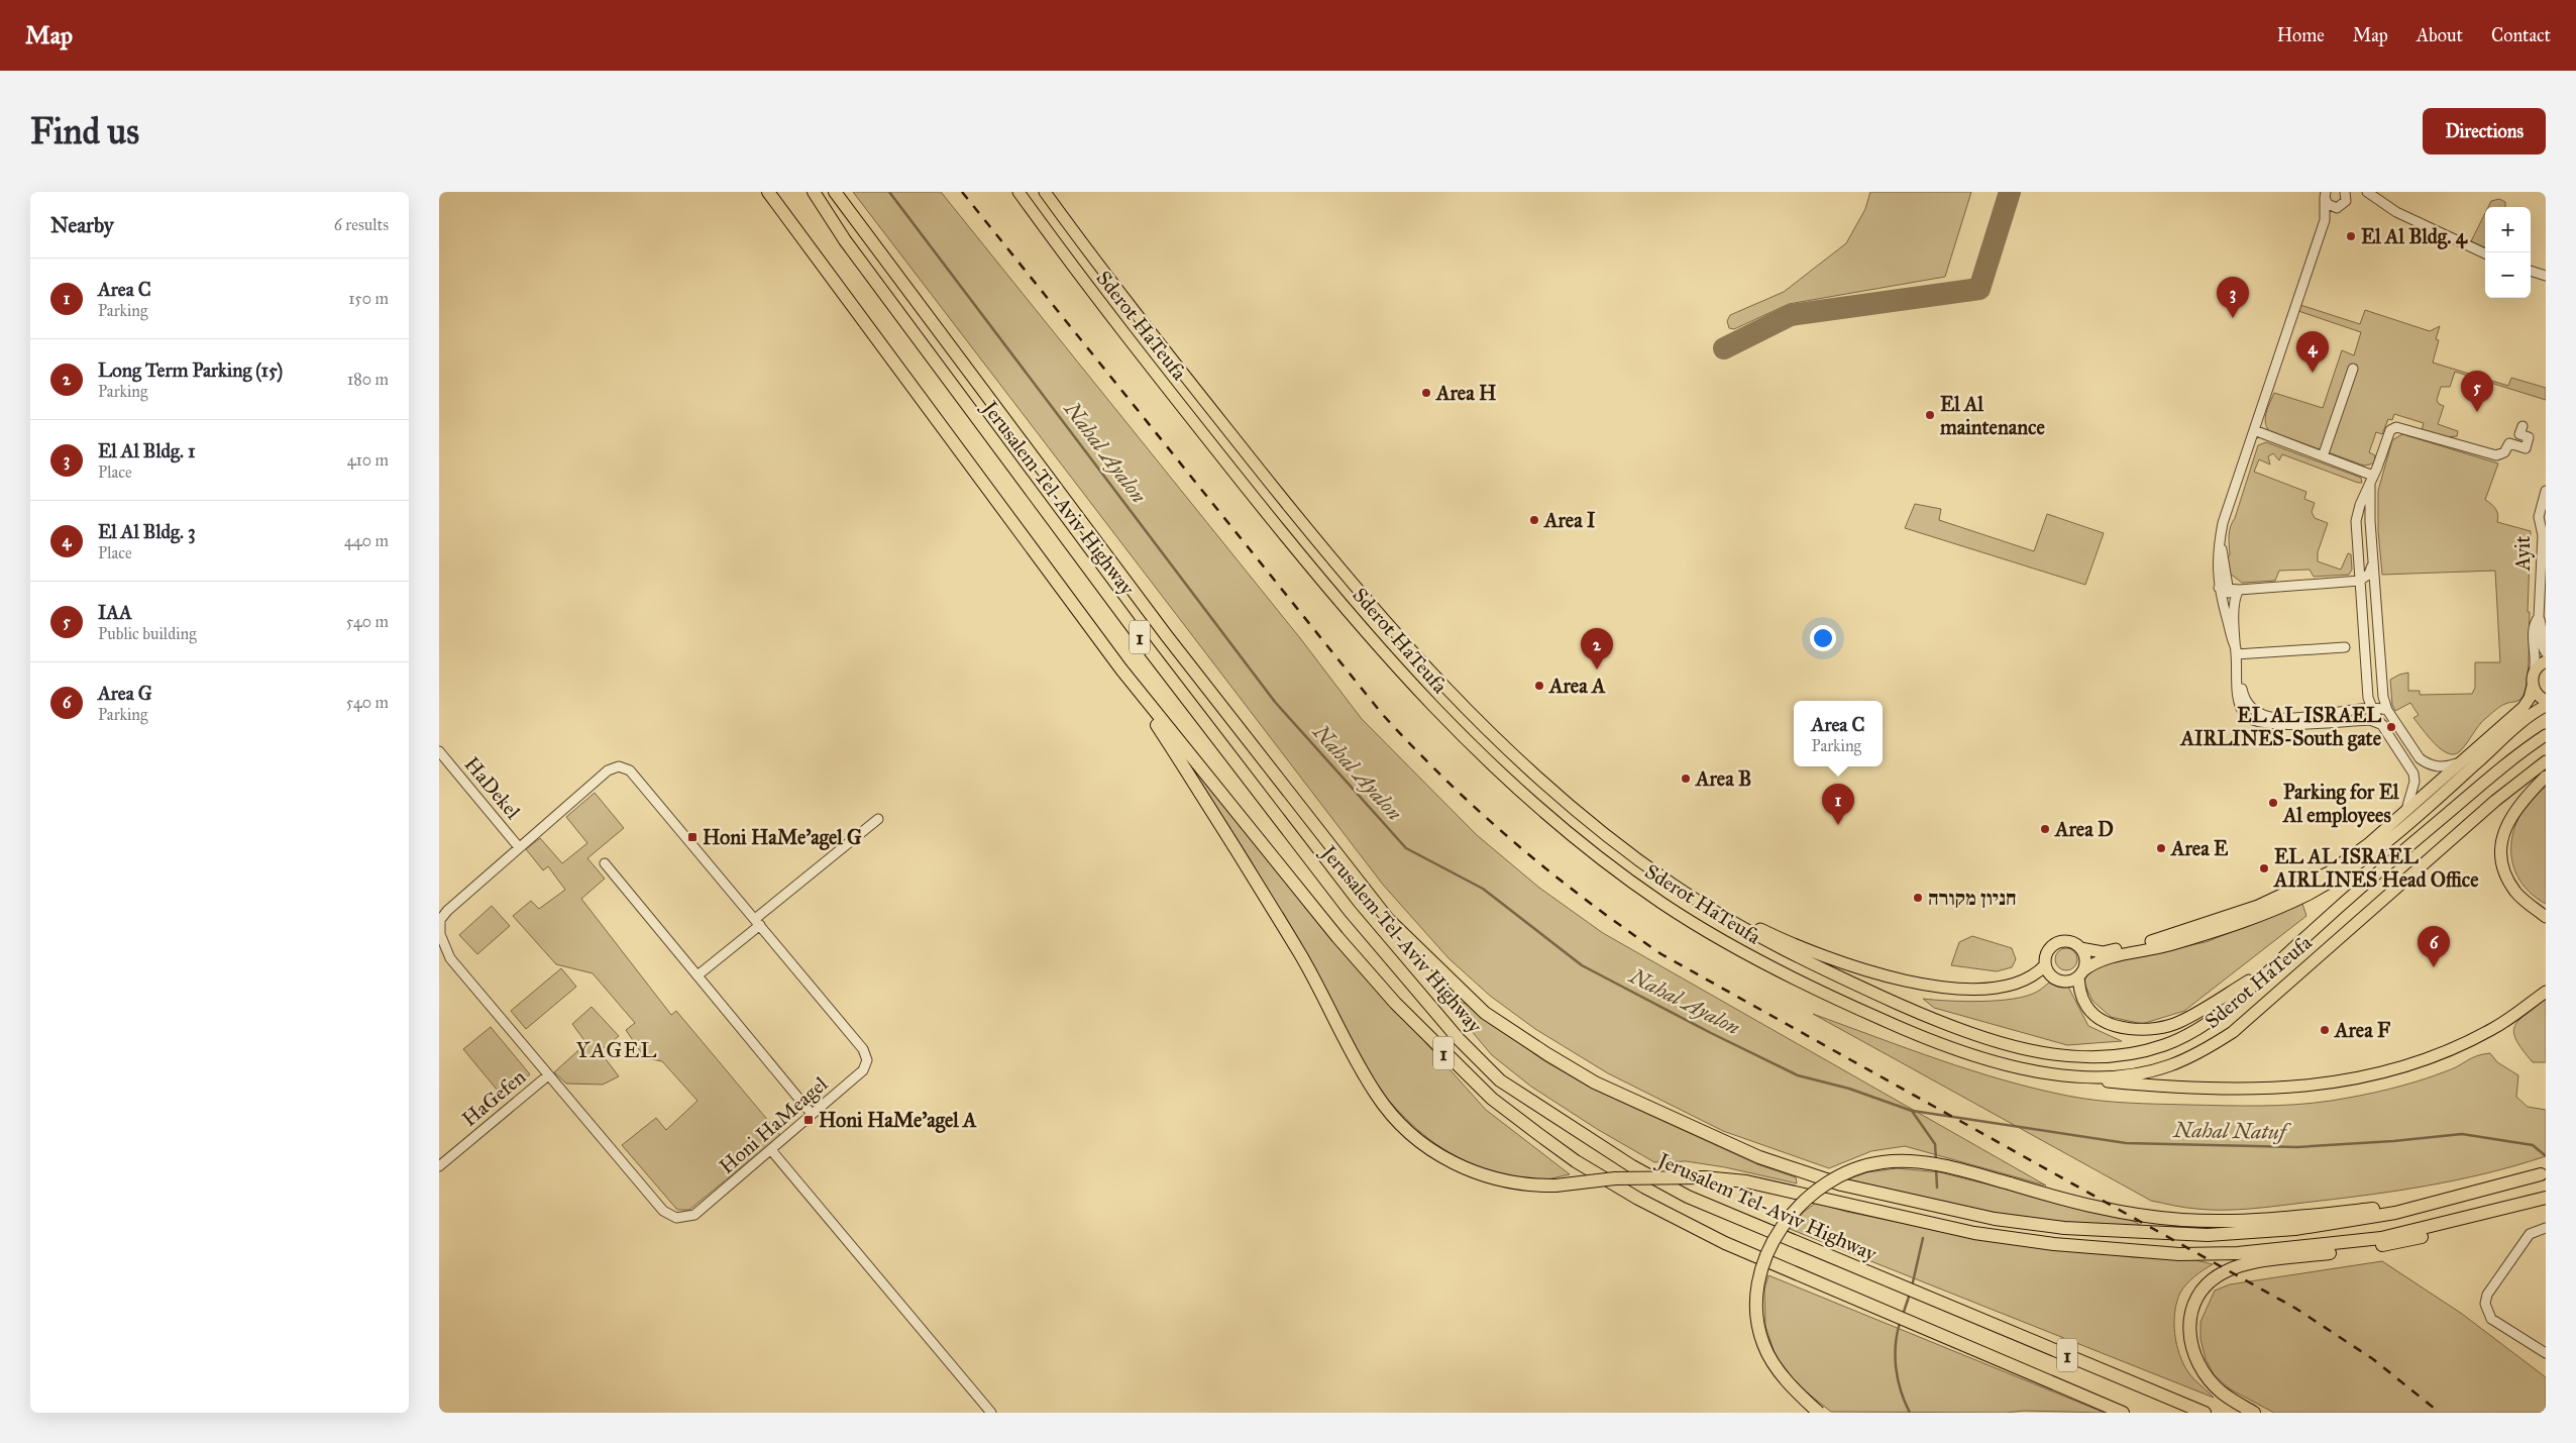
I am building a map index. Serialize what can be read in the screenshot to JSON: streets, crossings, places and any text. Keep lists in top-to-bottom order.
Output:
{
  "streets": {
    "highway": ["Jerusalem Tel-Aviv Highway", "1"],
    "main road": ["Sderot HaTeufa"],
    "street": [
      "Ayit",
      "HaDekel",
      "HaGefen",
      "Honi HaMeagel"
    ]
  },
  "crossings": [
    ["Jerusalem Tel-Aviv Highway", "1"],
    ["HaDekel", "Honi HaMeagel"],
    ["HaGefen", "Honi HaMeagel"]
  ],
  "districts": ["YAGEL"],
  "water": ["Nahal Ayalon", "Nahal Natuf"],
  "places": {
    "other": [
      "El Al Bldg. 4",
      "Area H",
      "El Al maintenance",
      "Area I",
      "Area A",
      "EL AL ISRAEL AIRLINES-South gate",
      "Area B",
      "Parking for El Al employees",
      "Area D",
      "Area E",
      "EL AL ISRAEL AIRLINES Head Office",
      "חניון מקורה",
      "Area F"
    ],
    "transit": ["Honi HaMe'agel G", "Honi HaMe'agel A"]
  },
  "page": {
    "header": "Map",
    "nav": [
      "Home",
      "Map",
      "About",
      "Contact"
    ],
    "buttons": "Directions",
    "title": "Find us",
    "heading": ["Nearby", "6 results"],
    "map_buttons": ["+", "−"],
    "list": [
      {
        "mark": "1",
        "name": "Area C",
        "note": "Parking",
        "value": "150 m"
      },
      {
        "mark": "2",
        "name": "Long Term Parking (15)",
        "note": "Parking",
        "value": "180 m"
      },
      {
        "mark": "3",
        "name": "El Al Bldg. 1",
        "note": "Place",
        "value": "410 m"
      },
      {
        "mark": "4",
        "name": "El Al Bldg. 3",
        "note": "Place",
        "value": "440 m"
      },
      {
        "mark": "5",
        "name": "IAA",
        "note": "Public building",
        "value": "540 m"
      },
      {
        "mark": "6",
        "name": "Area G",
        "note": "Parking",
        "value": "540 m"
      }
    ],
    "pins": [
      "3",
      "4",
      "5",
      "2",
      "1",
      "6"
    ],
    "popup": ["Area C", "Parking"]
  }
}
